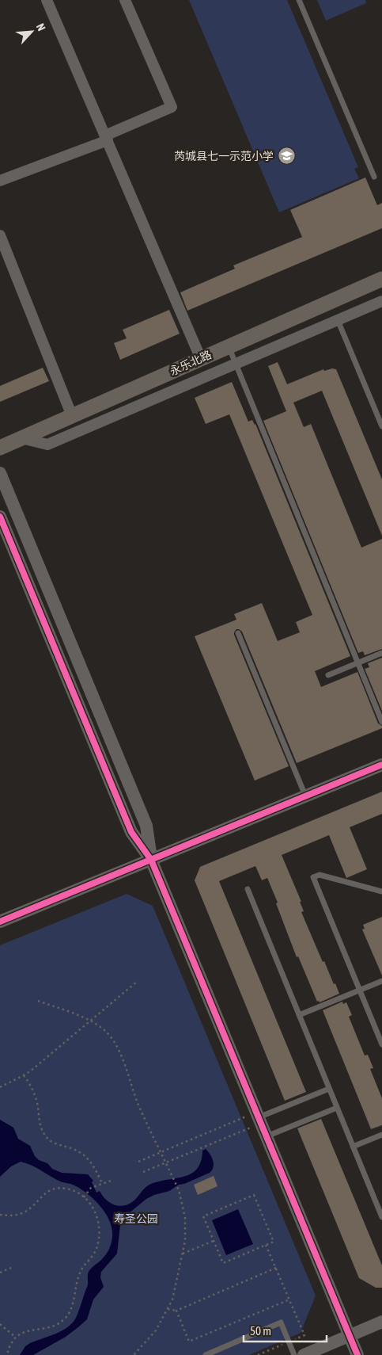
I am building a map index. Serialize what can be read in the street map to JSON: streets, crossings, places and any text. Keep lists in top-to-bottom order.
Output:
{
  "streets": {
    "main road": ["永乐北路"]
  },
  "parks": ["寿圣公园"],
  "places": {
    "school or university": ["芮城县七一示范小学"]
  },
  "scale_bar": "50 m",
  "north": "top right"
}
